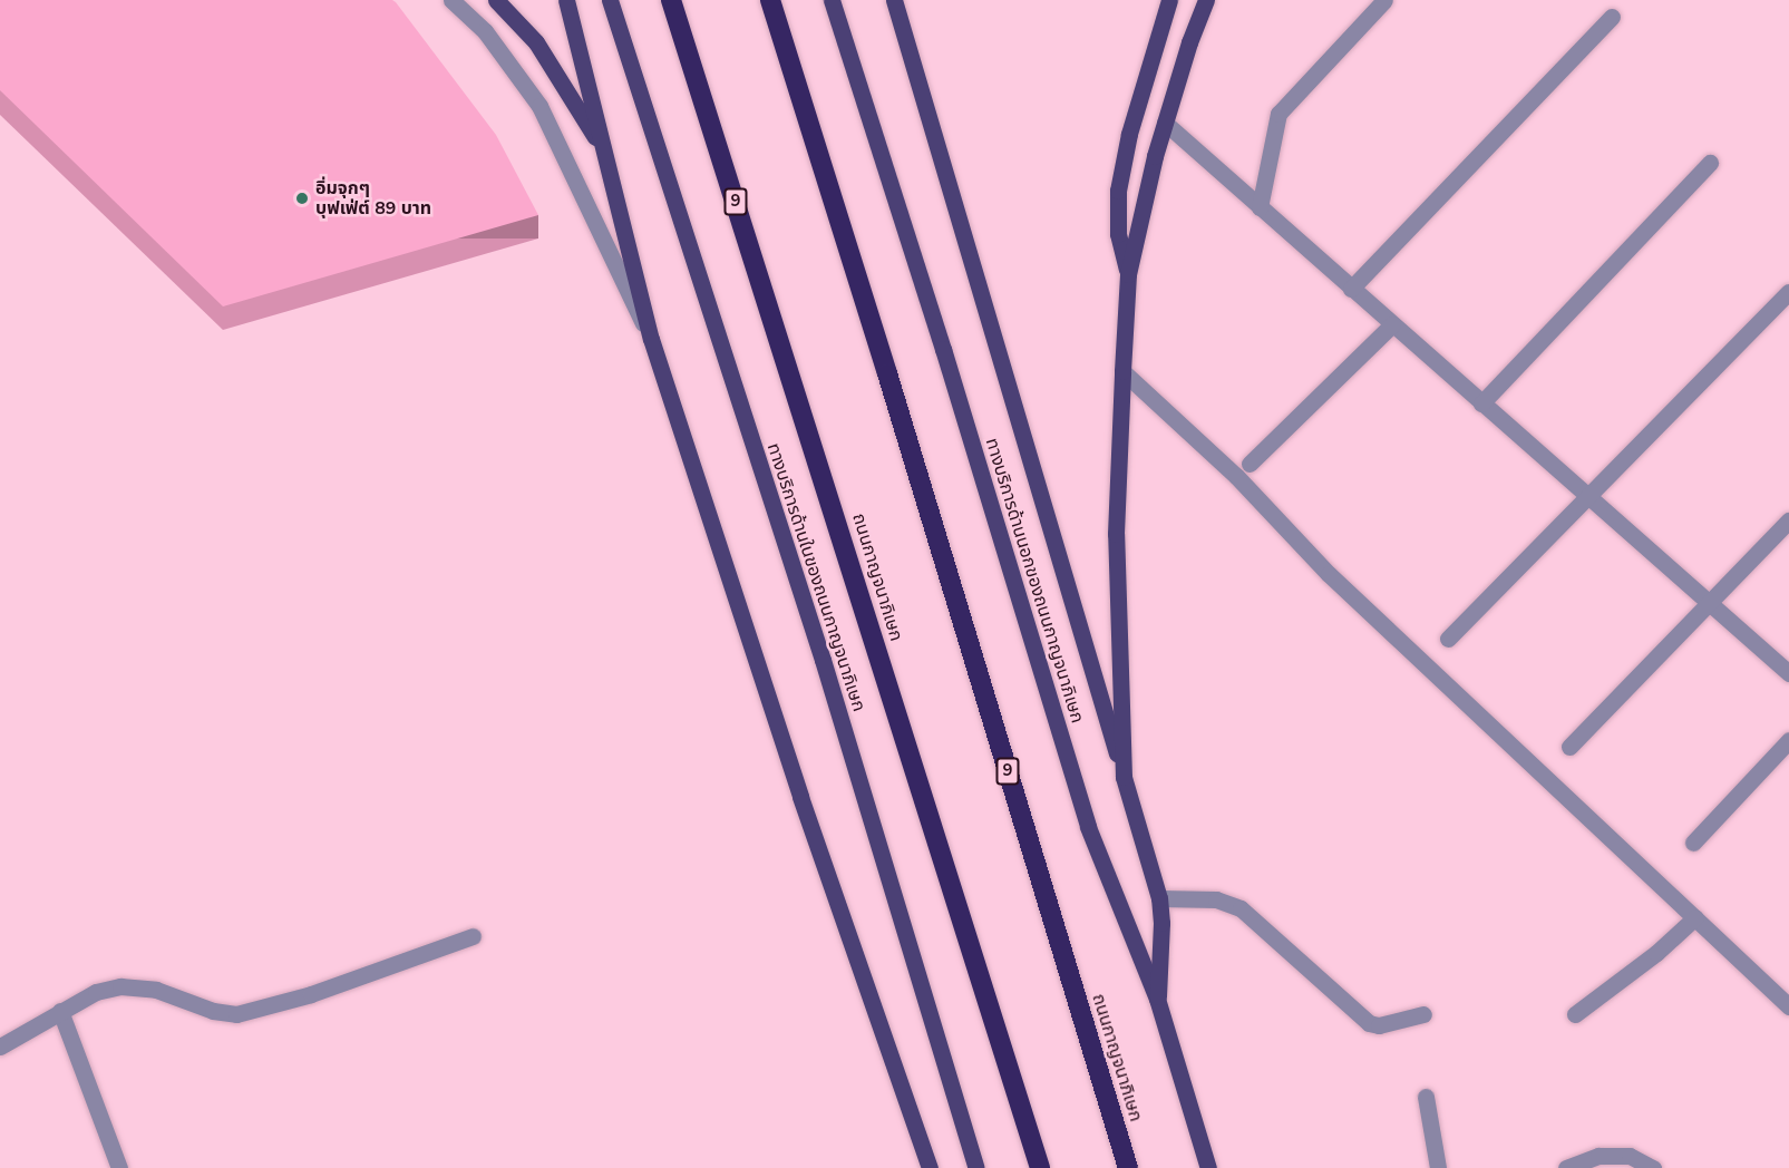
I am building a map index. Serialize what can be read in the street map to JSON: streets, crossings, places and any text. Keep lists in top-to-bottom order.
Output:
{
  "streets": {
    "highway": ["9", "ถนนกาญจนาภิเษก"],
    "main road": ["ทางบริการด้านในของถนนกาญจนาภิเษก", "ทางบริการด้านนอกของถนนกาญจนาภิเษก"]
  },
  "places": ["อิ่มจุกๆ บุฟเฟ่ต์ 89 บาท"]
}
